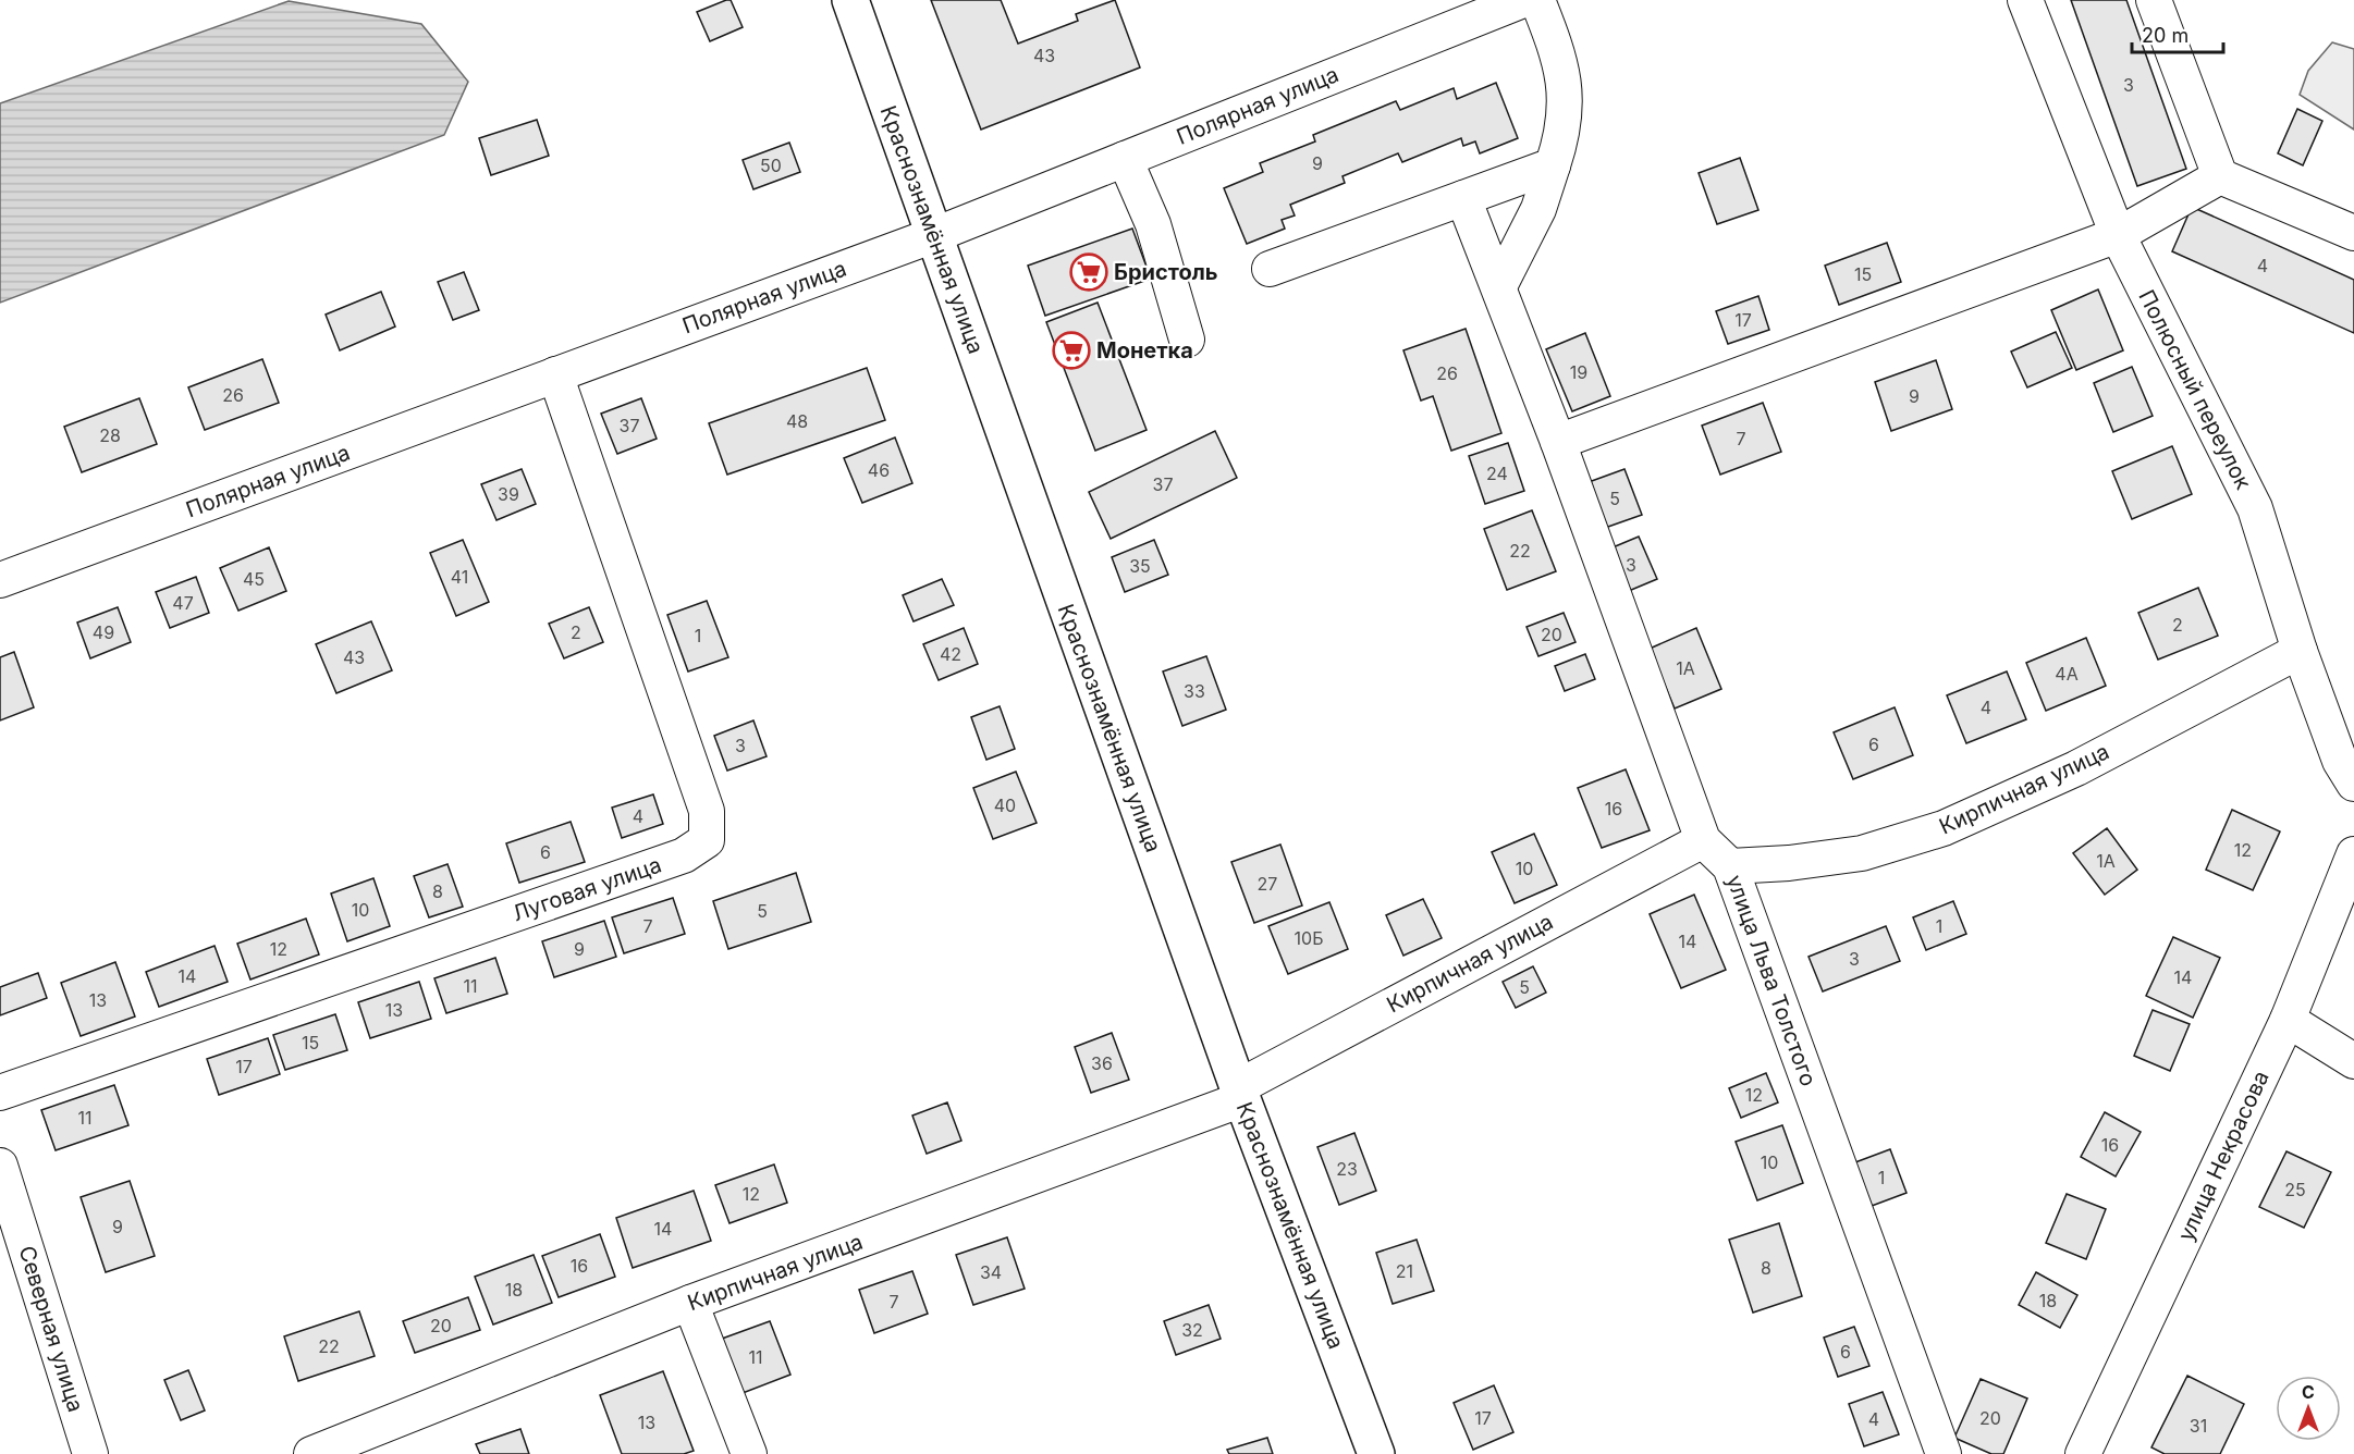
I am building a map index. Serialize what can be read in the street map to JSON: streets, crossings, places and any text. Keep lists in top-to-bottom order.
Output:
{
  "streets": {
    "main road": ["Краснознамённая улица"],
    "street": [
      "Полярная улица",
      "Полюсный переулок",
      "Кирпичная улица",
      "Луговая улица",
      "улица Льва Толстого",
      "улица Некрасова",
      "Северная улица"
    ]
  },
  "crossings": [
    ["Полярная улица", "Краснознамённая улица"],
    ["Полярная улица", "Луговая улица"],
    ["Краснознамённая улица", "Кирпичная улица"],
    ["Полюсный переулок", "Кирпичная улица"],
    ["Кирпичная улица", "улица Льва Толстого"]
  ],
  "places": {
    "supermarket": ["Бристоль", "Монетка"]
  },
  "house_numbers": [
    "43",
    "3",
    "9",
    "50",
    "4",
    "15",
    "17",
    "19",
    "26",
    "26",
    "9",
    "48",
    "37",
    "28",
    "7",
    "46",
    "24",
    "37",
    "39",
    "5",
    "22",
    "3",
    "35",
    "41",
    "45",
    "47",
    "2",
    "49",
    "2",
    "20",
    "1",
    "42",
    "43",
    "1А",
    "4А",
    "33",
    "4",
    "6",
    "3",
    "40",
    "16",
    "4",
    "12",
    "6",
    "1А",
    "10",
    "27",
    "8",
    "10",
    "5",
    "7",
    "1",
    "10Б",
    "14",
    "12",
    "9",
    "3",
    "14",
    "14",
    "11",
    "5",
    "13",
    "13",
    "15",
    "36",
    "17",
    "12",
    "11",
    "16",
    "10",
    "23",
    "1",
    "25",
    "12",
    "9",
    "14",
    "16",
    "8",
    "21",
    "34",
    "18",
    "18",
    "7",
    "20",
    "32",
    "22",
    "6",
    "11",
    "17",
    "20",
    "4",
    "13",
    "31"
  ],
  "scale_bar": "20 m",
  "north": "top"
}
